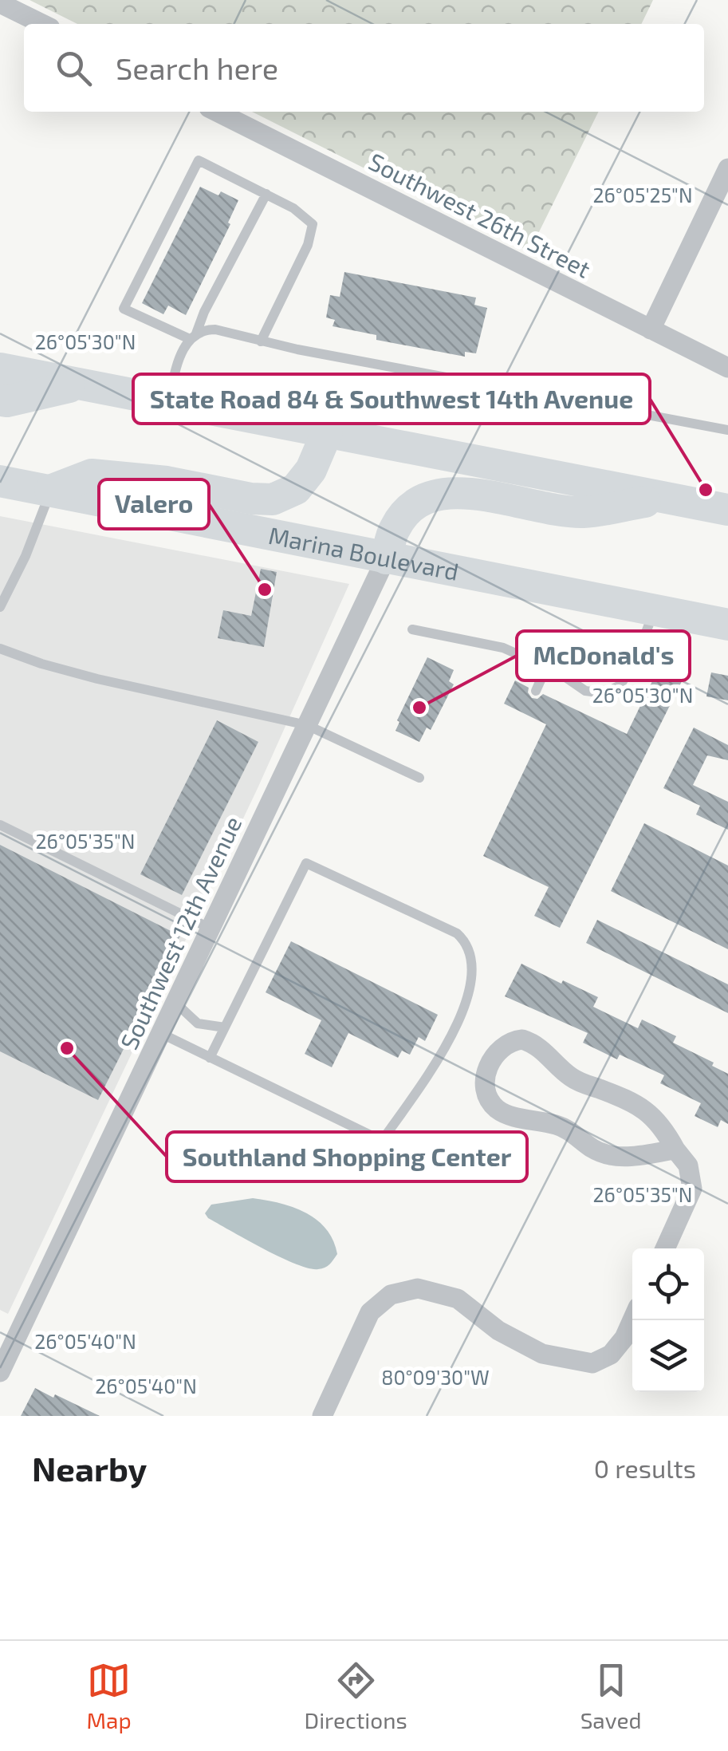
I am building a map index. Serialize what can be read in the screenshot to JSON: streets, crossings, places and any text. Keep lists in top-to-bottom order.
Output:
{
  "streets": {
    "main road": ["Marina Boulevard"],
    "street": ["Southwest 26th Street", "Southwest 12th Avenue"]
  },
  "crossings": [
    ["Marina Boulevard", "Southwest 12th Avenue"]
  ],
  "places": [
    "State Road 84 & Southwest 14th Avenue",
    "Valero",
    "McDonald's",
    "Southland Shopping Center"
  ],
  "page": {
    "search": "Search here",
    "heading": ["Nearby", "0 results"],
    "nav": ["Map", "Directions", "Saved"]
  },
  "coordinates": [
    "26°05'25\"N",
    "26°05'30\"N",
    "26°05'35\"N",
    "26°05'40\"N",
    "80°09'30\"W"
  ]
}
